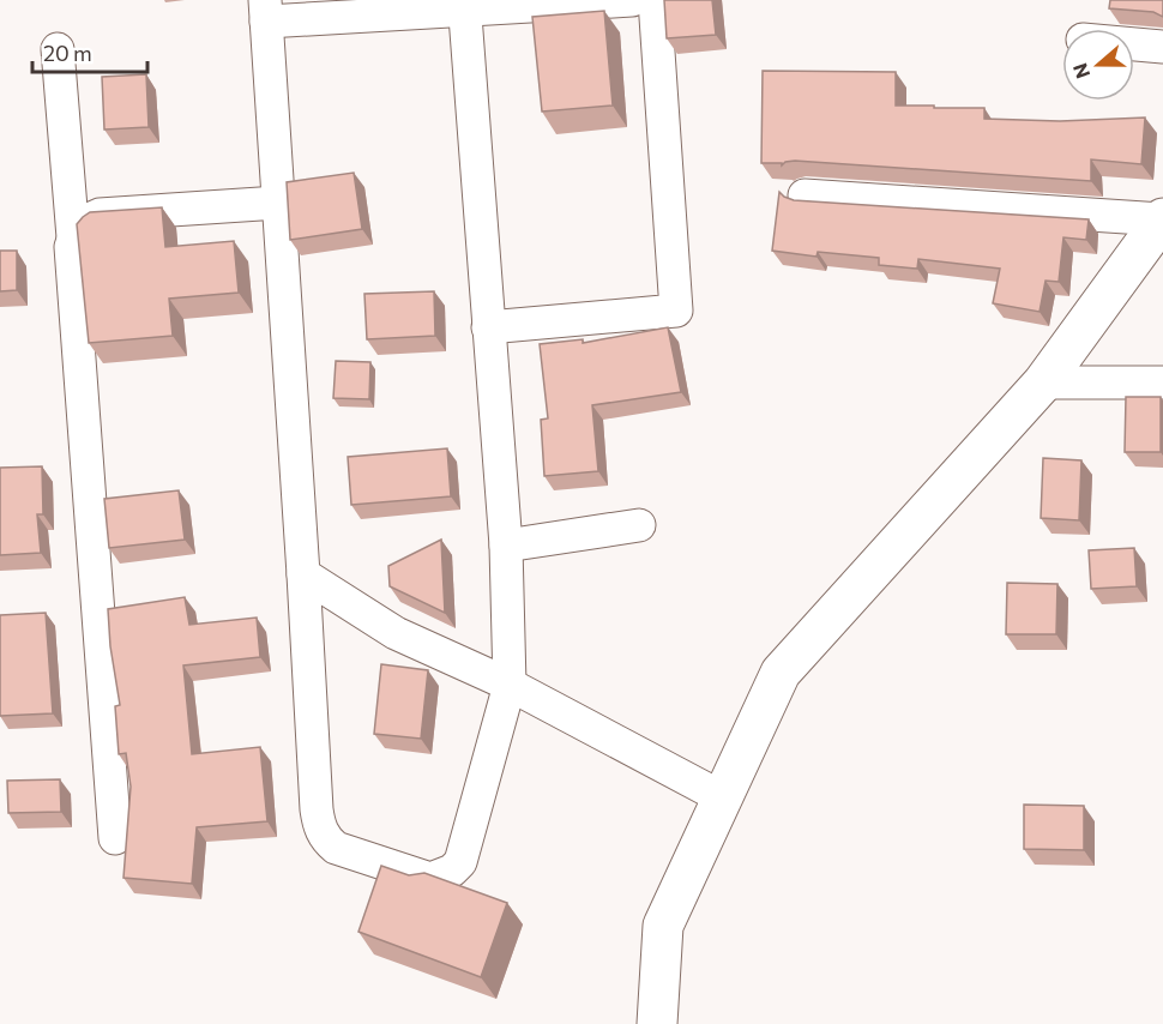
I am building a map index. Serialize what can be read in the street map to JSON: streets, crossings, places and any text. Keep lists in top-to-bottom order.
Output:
{
  "scale_bar": "20 m",
  "north": "left"
}
